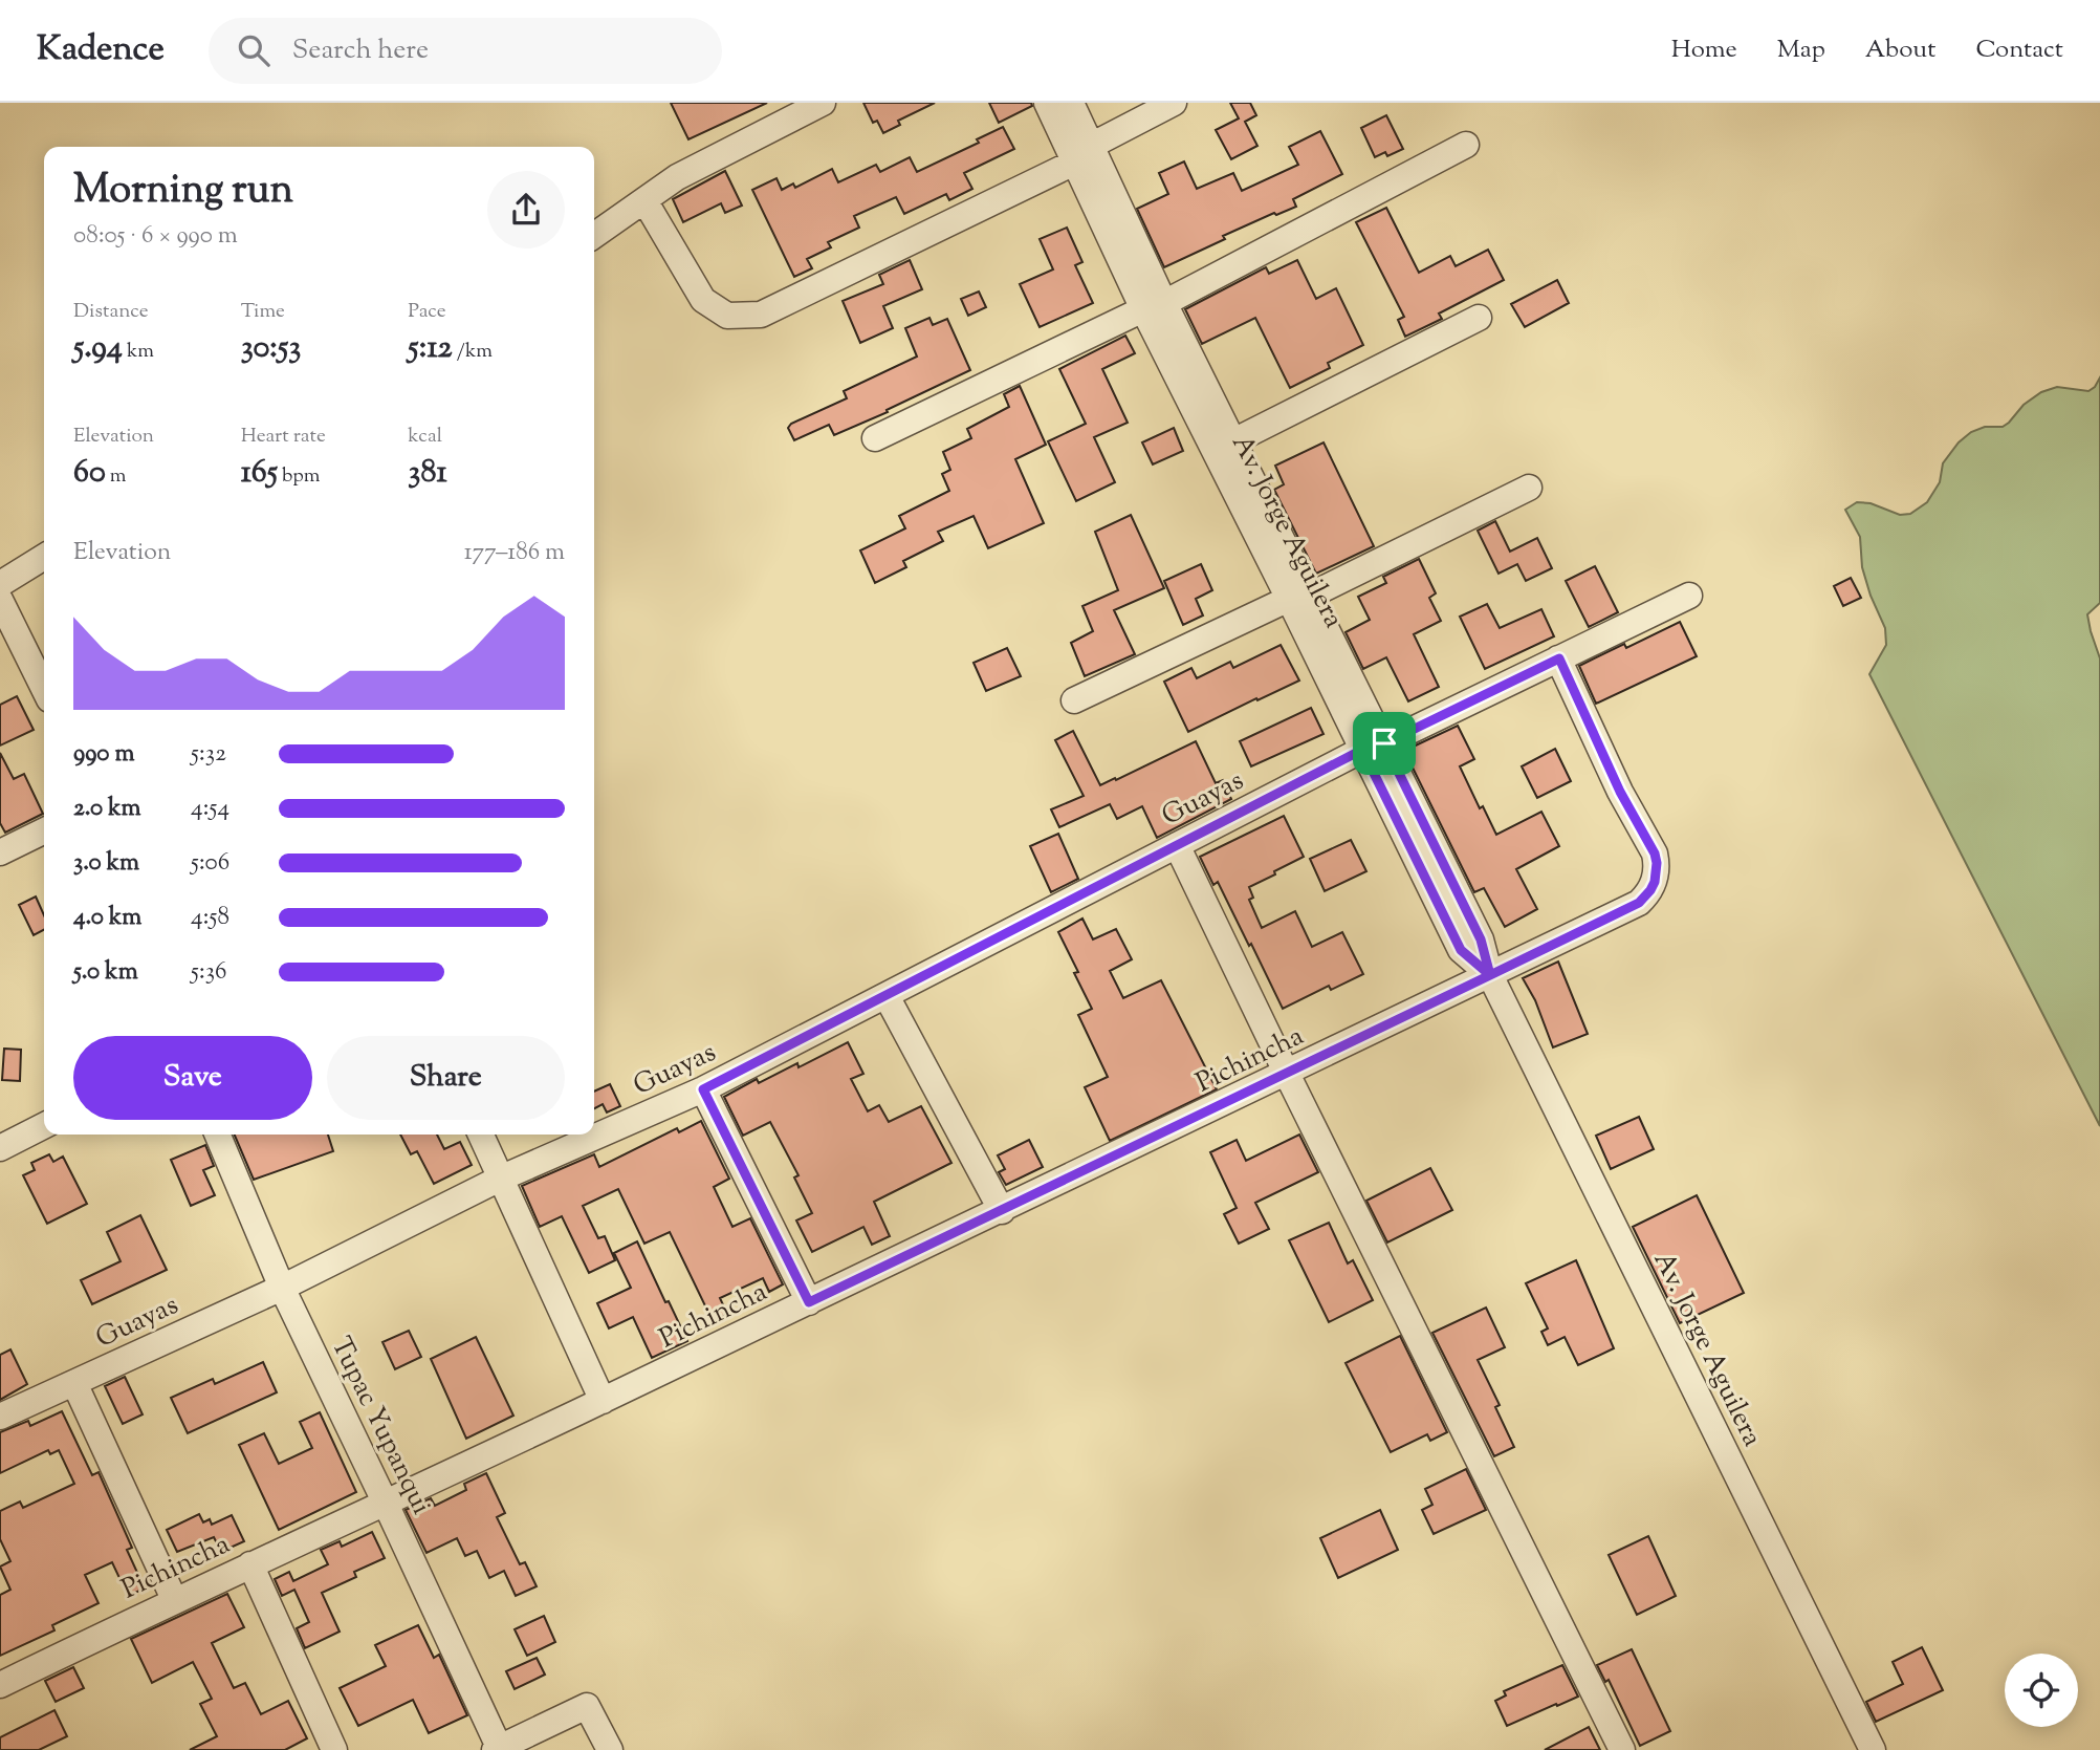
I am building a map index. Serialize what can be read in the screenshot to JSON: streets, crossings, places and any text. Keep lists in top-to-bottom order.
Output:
{
  "streets": {
    "street": [
      "Av. Jorge Aguilera",
      "Guayas",
      "Pichincha",
      "Tupac Yupanqui"
    ]
  },
  "crossings": [
    ["Av. Jorge Aguilera", "Guayas"],
    ["Av. Jorge Aguilera", "Pichincha"],
    ["Guayas", "Pichincha"],
    ["Guayas", "Tupac Yupanqui"],
    ["Pichincha", "Tupac Yupanqui"]
  ],
  "page": {
    "header": "Kadence",
    "search": "Search here",
    "nav": [
      "Home",
      "Map",
      "About",
      "Contact"
    ],
    "heading": ["Morning run", "08:05 · 6 × 990 m"],
    "stats": [
      ["Distance", "5.94 km"],
      ["Time", "30:53"],
      ["Pace", "5:12 /km"],
      ["Elevation", "60 m"],
      ["Heart rate", "165 bpm"],
      ["kcal", "381"]
    ],
    "chart": ["Elevation", "177–186 m"],
    "list": [
      {
        "name": "990 m",
        "note": "5:32"
      },
      {
        "name": "2.0 km",
        "note": "4:54"
      },
      {
        "name": "3.0 km",
        "note": "5:06"
      },
      {
        "name": "4.0 km",
        "note": "4:58"
      },
      {
        "name": "5.0 km",
        "note": "5:36"
      }
    ],
    "buttons": ["Save", "Share"]
  }
}
